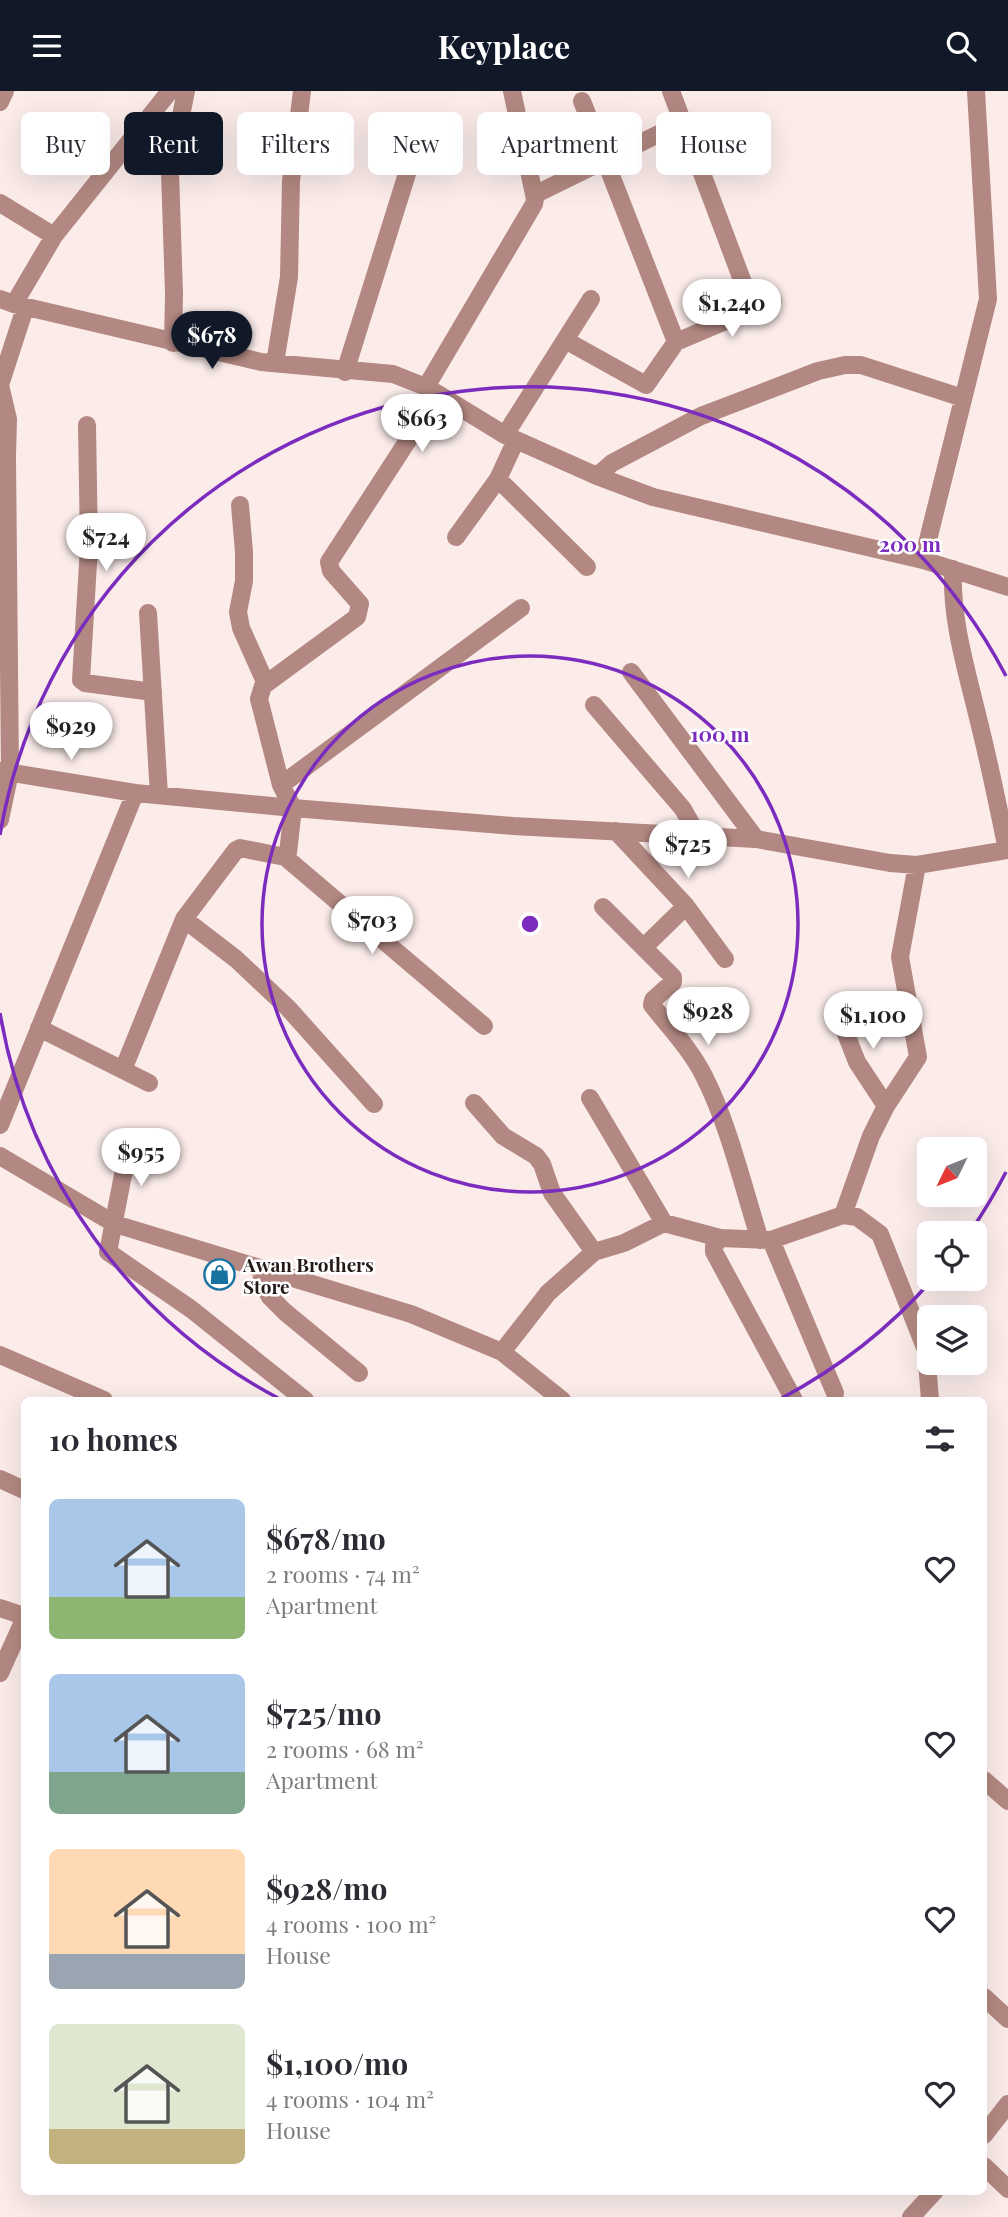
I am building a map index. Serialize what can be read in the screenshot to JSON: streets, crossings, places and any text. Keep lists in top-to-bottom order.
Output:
{
  "places": {
    "shop": ["Awan Brothers Store"]
  },
  "north": "bottom left",
  "page": {
    "header": "Keyplace",
    "chip": [
      "Buy",
      "Rent",
      "Filters",
      "New",
      "Apartment",
      "House"
    ],
    "price": [
      "$1,240",
      "$678",
      "$663",
      "$724",
      "$929",
      "$725",
      "$703",
      "$928",
      "$1,100",
      "$955"
    ],
    "heading": "10 homes",
    "list": [
      {
        "name": "$678/mo",
        "note": "2 rooms · 74 m² · Apartment"
      },
      {
        "name": "$725/mo",
        "note": "2 rooms · 68 m² · Apartment"
      },
      {
        "name": "$928/mo",
        "note": "4 rooms · 100 m² · House"
      },
      {
        "name": "$1,100/mo",
        "note": "4 rooms · 104 m² · House"
      }
    ]
  },
  "rings": ["200 m", "100 m"]
}
